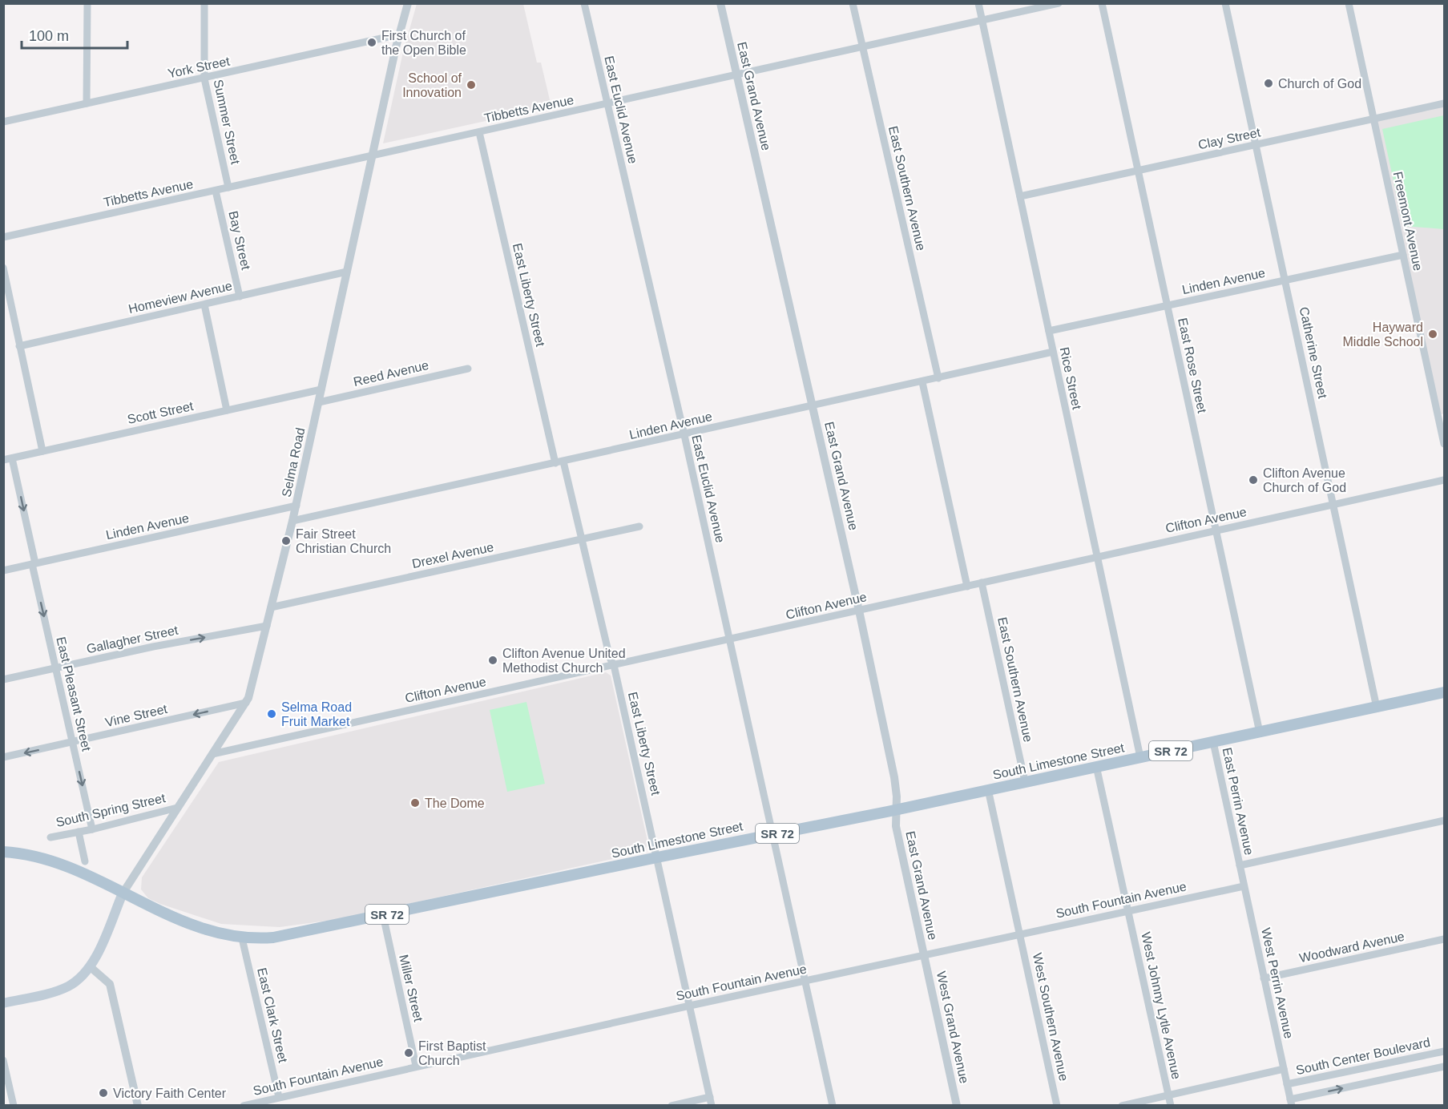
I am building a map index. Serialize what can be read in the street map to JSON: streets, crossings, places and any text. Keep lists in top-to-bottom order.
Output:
{
  "streets": {
    "main road": ["SR 72", "South Limestone Street"],
    "street": [
      "York Street",
      "East Grand Avenue",
      "Tibbetts Avenue",
      "East Euclid Avenue",
      "Summer Street",
      "Clay Street",
      "East Southern Avenue",
      "Freemont Avenue",
      "Bay Street",
      "Linden Avenue",
      "East Liberty Street",
      "Homeview Avenue",
      "Catherine Street",
      "East Rose Street",
      "Reed Avenue",
      "Rice Street",
      "Scott Street",
      "Selma Road",
      "Clifton Avenue",
      "Drexel Avenue",
      "Gallagher Street",
      "East Pleasant Street",
      "Vine Street",
      "East Perrin Avenue",
      "South Spring Street",
      "South Fountain Avenue",
      "Woodward Avenue",
      "West Perrin Avenue",
      "Miller Street",
      "West Johnny Lytle Avenue",
      "East Clark Street",
      "West Southern Avenue",
      "West Grand Avenue",
      "South Center Boulevard"
    ]
  },
  "crossings": [
    ["York Street", "Summer Street"],
    ["York Street", "Selma Road"],
    ["East Grand Avenue", "Tibbetts Avenue"],
    ["East Grand Avenue", "Linden Avenue"],
    ["East Grand Avenue", "Clifton Avenue"],
    ["East Grand Avenue", "South Limestone Street"],
    ["East Grand Avenue", "South Fountain Avenue"],
    ["East Grand Avenue", "West Grand Avenue"],
    ["Tibbetts Avenue", "East Euclid Avenue"],
    ["Tibbetts Avenue", "Summer Street"],
    ["Tibbetts Avenue", "East Southern Avenue"],
    ["Tibbetts Avenue", "Bay Street"],
    ["Tibbetts Avenue", "East Liberty Street"],
    ["Tibbetts Avenue", "Rice Street"],
    ["Tibbetts Avenue", "Selma Road"],
    ["East Euclid Avenue", "Linden Avenue"],
    ["East Euclid Avenue", "Clifton Avenue"],
    ["East Euclid Avenue", "South Limestone Street"],
    ["East Euclid Avenue", "South Fountain Avenue"],
    ["Clay Street", "Freemont Avenue"],
    ["Clay Street", "Catherine Street"],
    ["Clay Street", "East Rose Street"],
    ["Clay Street", "Rice Street"],
    ["East Southern Avenue", "Linden Avenue"],
    ["East Southern Avenue", "Clifton Avenue"],
    ["East Southern Avenue", "South Limestone Street"],
    ["Freemont Avenue", "Linden Avenue"],
    ["Bay Street", "Homeview Avenue"],
    ["Linden Avenue", "East Liberty Street"],
    ["Linden Avenue", "Catherine Street"],
    ["Linden Avenue", "East Rose Street"],
    ["Linden Avenue", "Rice Street"],
    ["Linden Avenue", "Selma Road"],
    ["Linden Avenue", "East Pleasant Street"],
    ["East Liberty Street", "Clifton Avenue"],
    ["East Liberty Street", "Drexel Avenue"],
    ["East Liberty Street", "South Limestone Street"],
    ["East Liberty Street", "South Fountain Avenue"],
    ["Homeview Avenue", "Selma Road"],
    ["Catherine Street", "Clifton Avenue"],
    ["Catherine Street", "South Limestone Street"],
    ["East Rose Street", "Clifton Avenue"],
    ["East Rose Street", "South Limestone Street"],
    ["Reed Avenue", "Selma Road"],
    ["Rice Street", "Clifton Avenue"],
    ["Rice Street", "South Limestone Street"],
    ["Scott Street", "Selma Road"],
    ["Scott Street", "East Pleasant Street"],
    ["Selma Road", "Clifton Avenue"],
    ["Selma Road", "Drexel Avenue"],
    ["Selma Road", "Gallagher Street"],
    ["Selma Road", "Vine Street"],
    ["Selma Road", "SR 72"],
    ["Selma Road", "South Limestone Street"],
    ["Selma Road", "South Spring Street"],
    ["Gallagher Street", "East Pleasant Street"],
    ["East Pleasant Street", "Vine Street"],
    ["East Pleasant Street", "South Spring Street"],
    ["SR 72", "South Limestone Street"],
    ["South Limestone Street", "East Perrin Avenue"],
    ["South Limestone Street", "Miller Street"],
    ["South Limestone Street", "West Johnny Lytle Avenue"],
    ["South Limestone Street", "East Clark Street"],
    ["East Perrin Avenue", "West Perrin Avenue"],
    ["South Fountain Avenue", "West Perrin Avenue"],
    ["South Fountain Avenue", "Miller Street"],
    ["South Fountain Avenue", "West Johnny Lytle Avenue"],
    ["South Fountain Avenue", "East Clark Street"],
    ["South Fountain Avenue", "West Southern Avenue"],
    ["South Fountain Avenue", "West Grand Avenue"],
    ["Woodward Avenue", "West Perrin Avenue"],
    ["West Perrin Avenue", "South Center Boulevard"]
  ],
  "one_way": ["Gallagher Street", "East Pleasant Street", "Vine Street"],
  "places": [
    "First Church of the Open Bible",
    "Church of God",
    "School of Innovation",
    "Hayward Middle School",
    "Clifton Avenue Church of God",
    "Fair Street Christian Church",
    "Clifton Avenue United Methodist Church",
    "Selma Road Fruit Market",
    "The Dome",
    "First Baptist Church",
    "Victory Faith Center"
  ],
  "scale_bar": "100 m"
}
